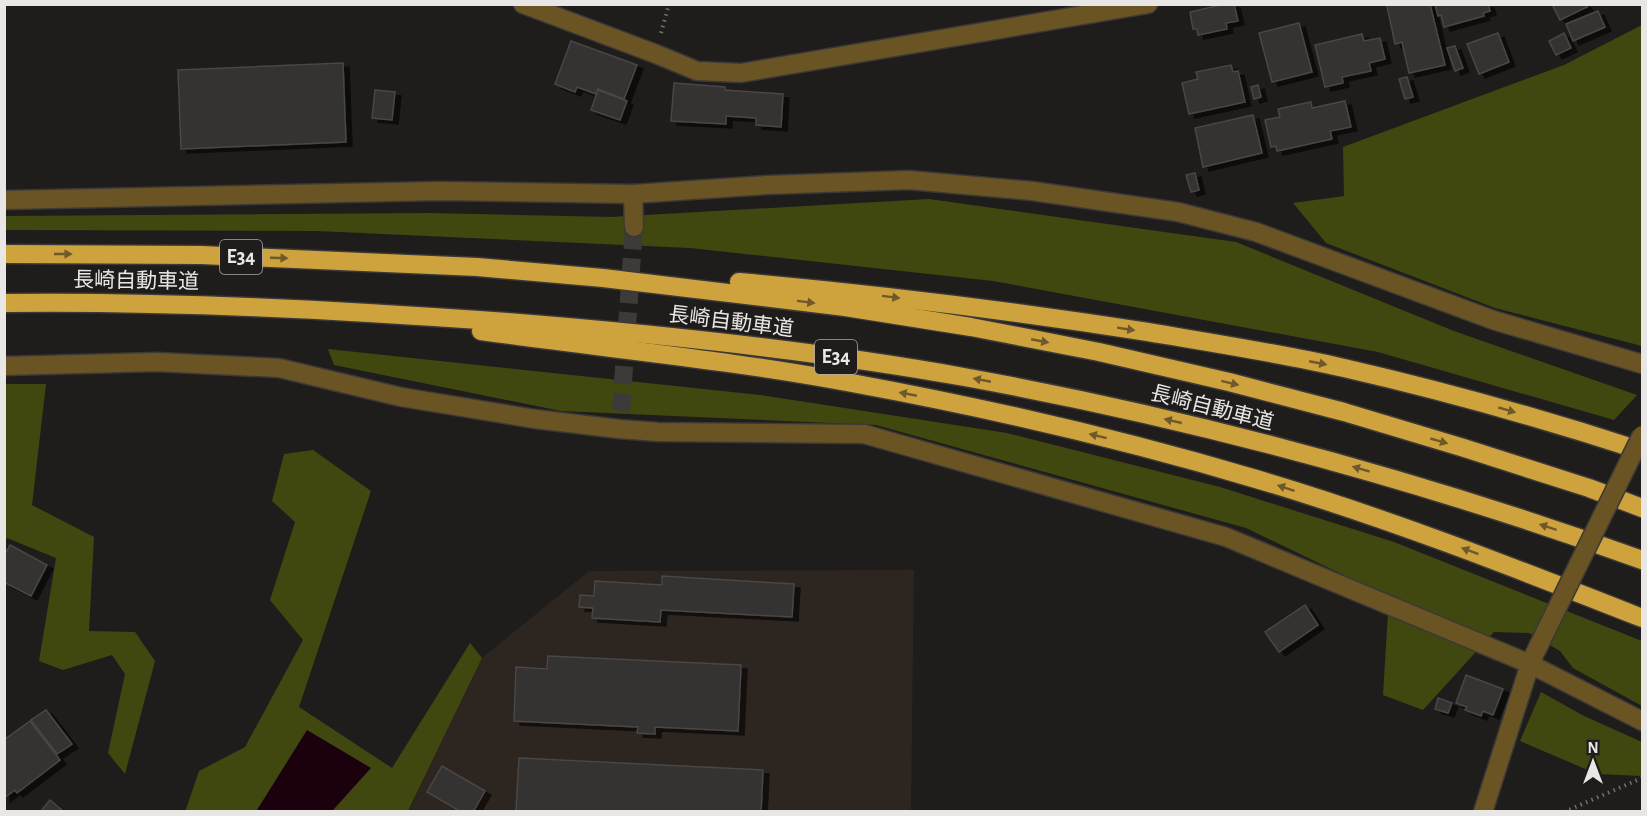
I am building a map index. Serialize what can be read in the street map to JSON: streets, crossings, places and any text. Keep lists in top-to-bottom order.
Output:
{
  "streets": {
    "highway": ["E34", "長崎自動車道"]
  },
  "north": "top"
}
